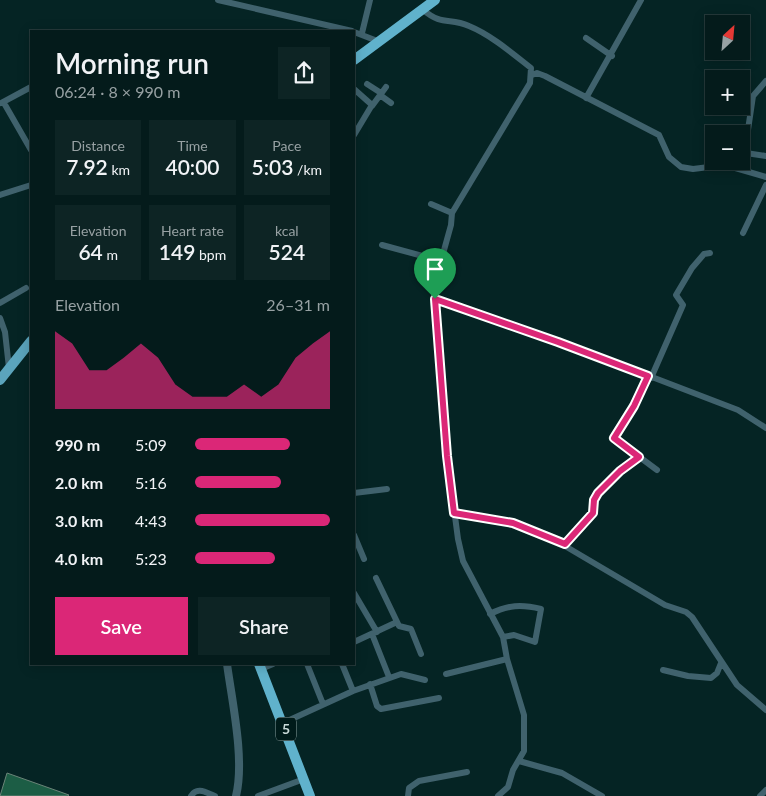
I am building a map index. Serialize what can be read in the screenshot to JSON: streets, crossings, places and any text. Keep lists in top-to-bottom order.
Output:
{
  "streets": {
    "highway": ["5"]
  },
  "north": "top right",
  "page": {
    "map_buttons": ["+", "−"],
    "heading": ["Morning run", "06:24 · 8 × 990 m"],
    "stats": [
      ["Distance", "7.92 km"],
      ["Time", "40:00"],
      ["Pace", "5:03 /km"],
      ["Elevation", "64 m"],
      ["Heart rate", "149 bpm"],
      ["kcal", "524"]
    ],
    "chart": ["Elevation", "26–31 m"],
    "list": [
      {
        "name": "990 m",
        "note": "5:09"
      },
      {
        "name": "2.0 km",
        "note": "5:16"
      },
      {
        "name": "3.0 km",
        "note": "4:43"
      },
      {
        "name": "4.0 km",
        "note": "5:23"
      }
    ],
    "buttons": ["Save", "Share"]
  }
}
